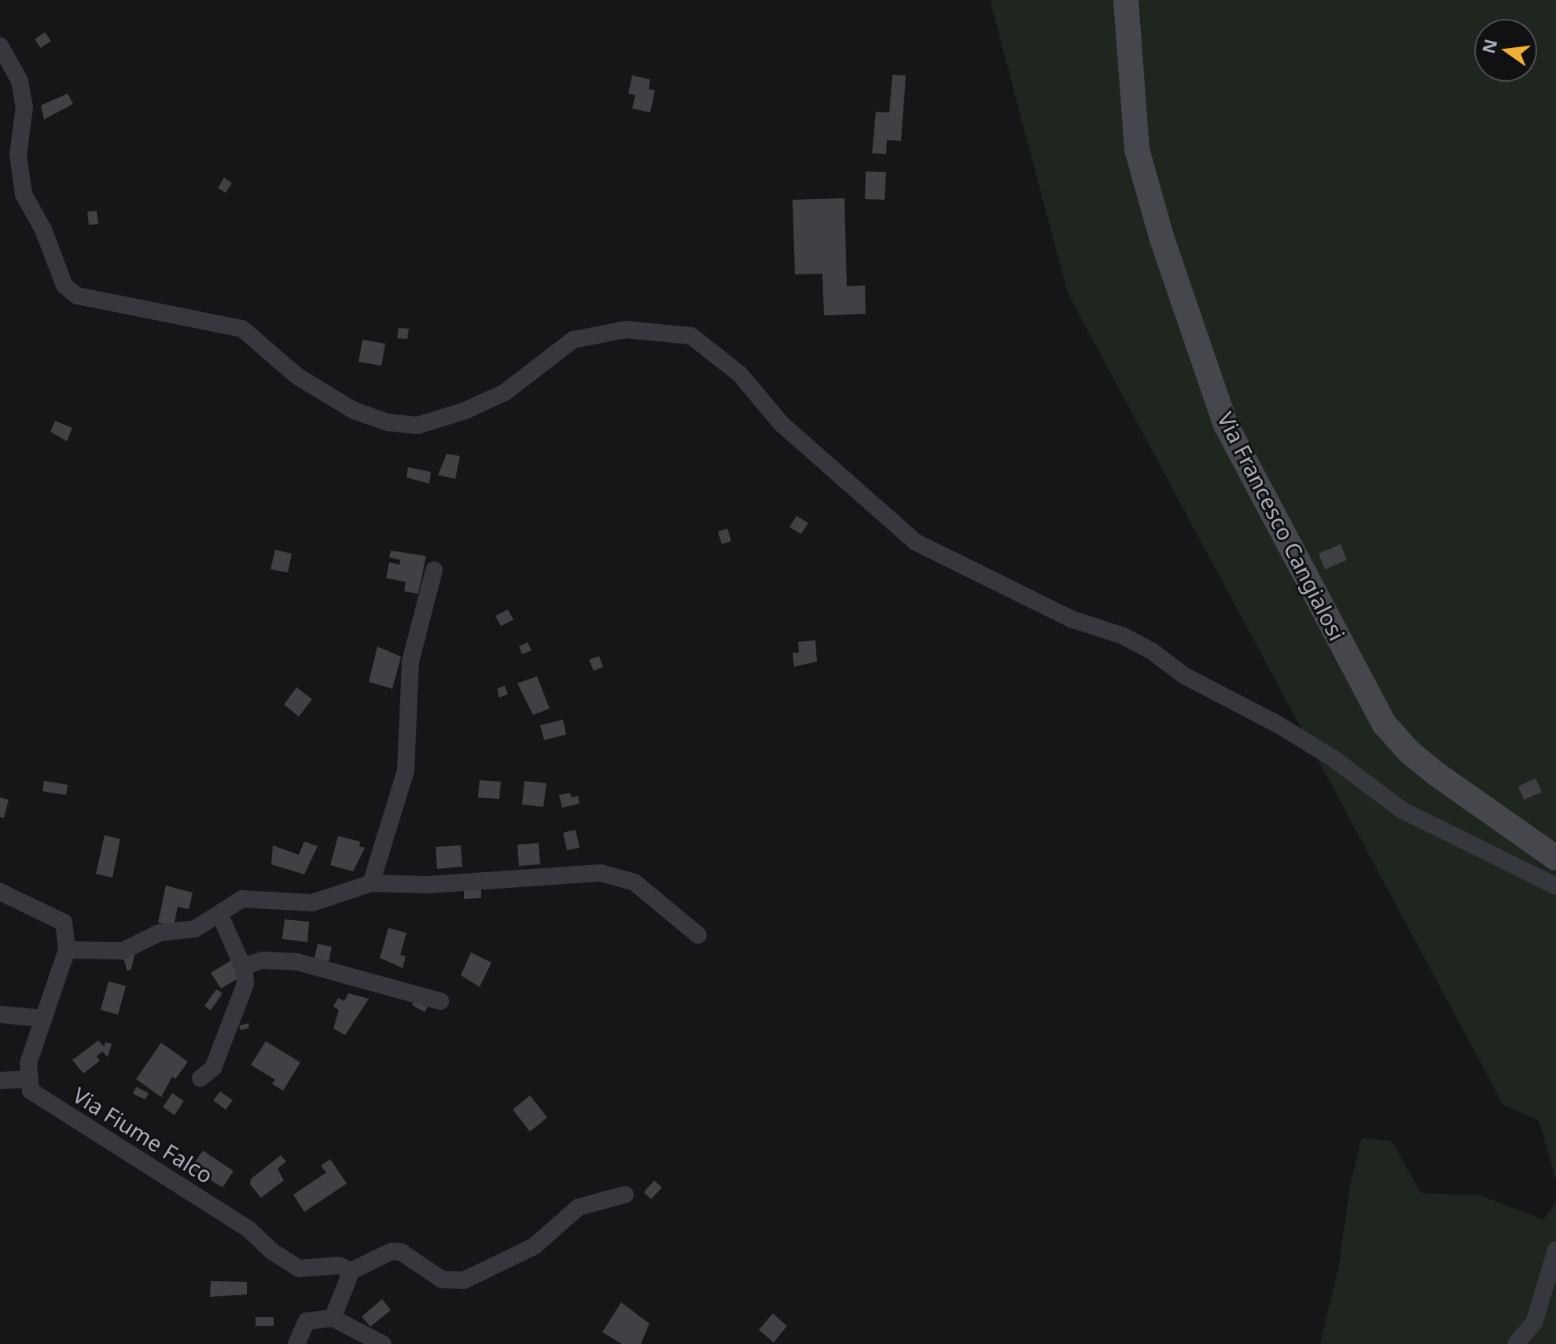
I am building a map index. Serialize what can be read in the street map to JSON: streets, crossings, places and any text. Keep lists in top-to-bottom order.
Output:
{
  "streets": {
    "street": ["Via Francesco Cangialosi", "Via Fiume Falco"]
  },
  "north": "left"
}
